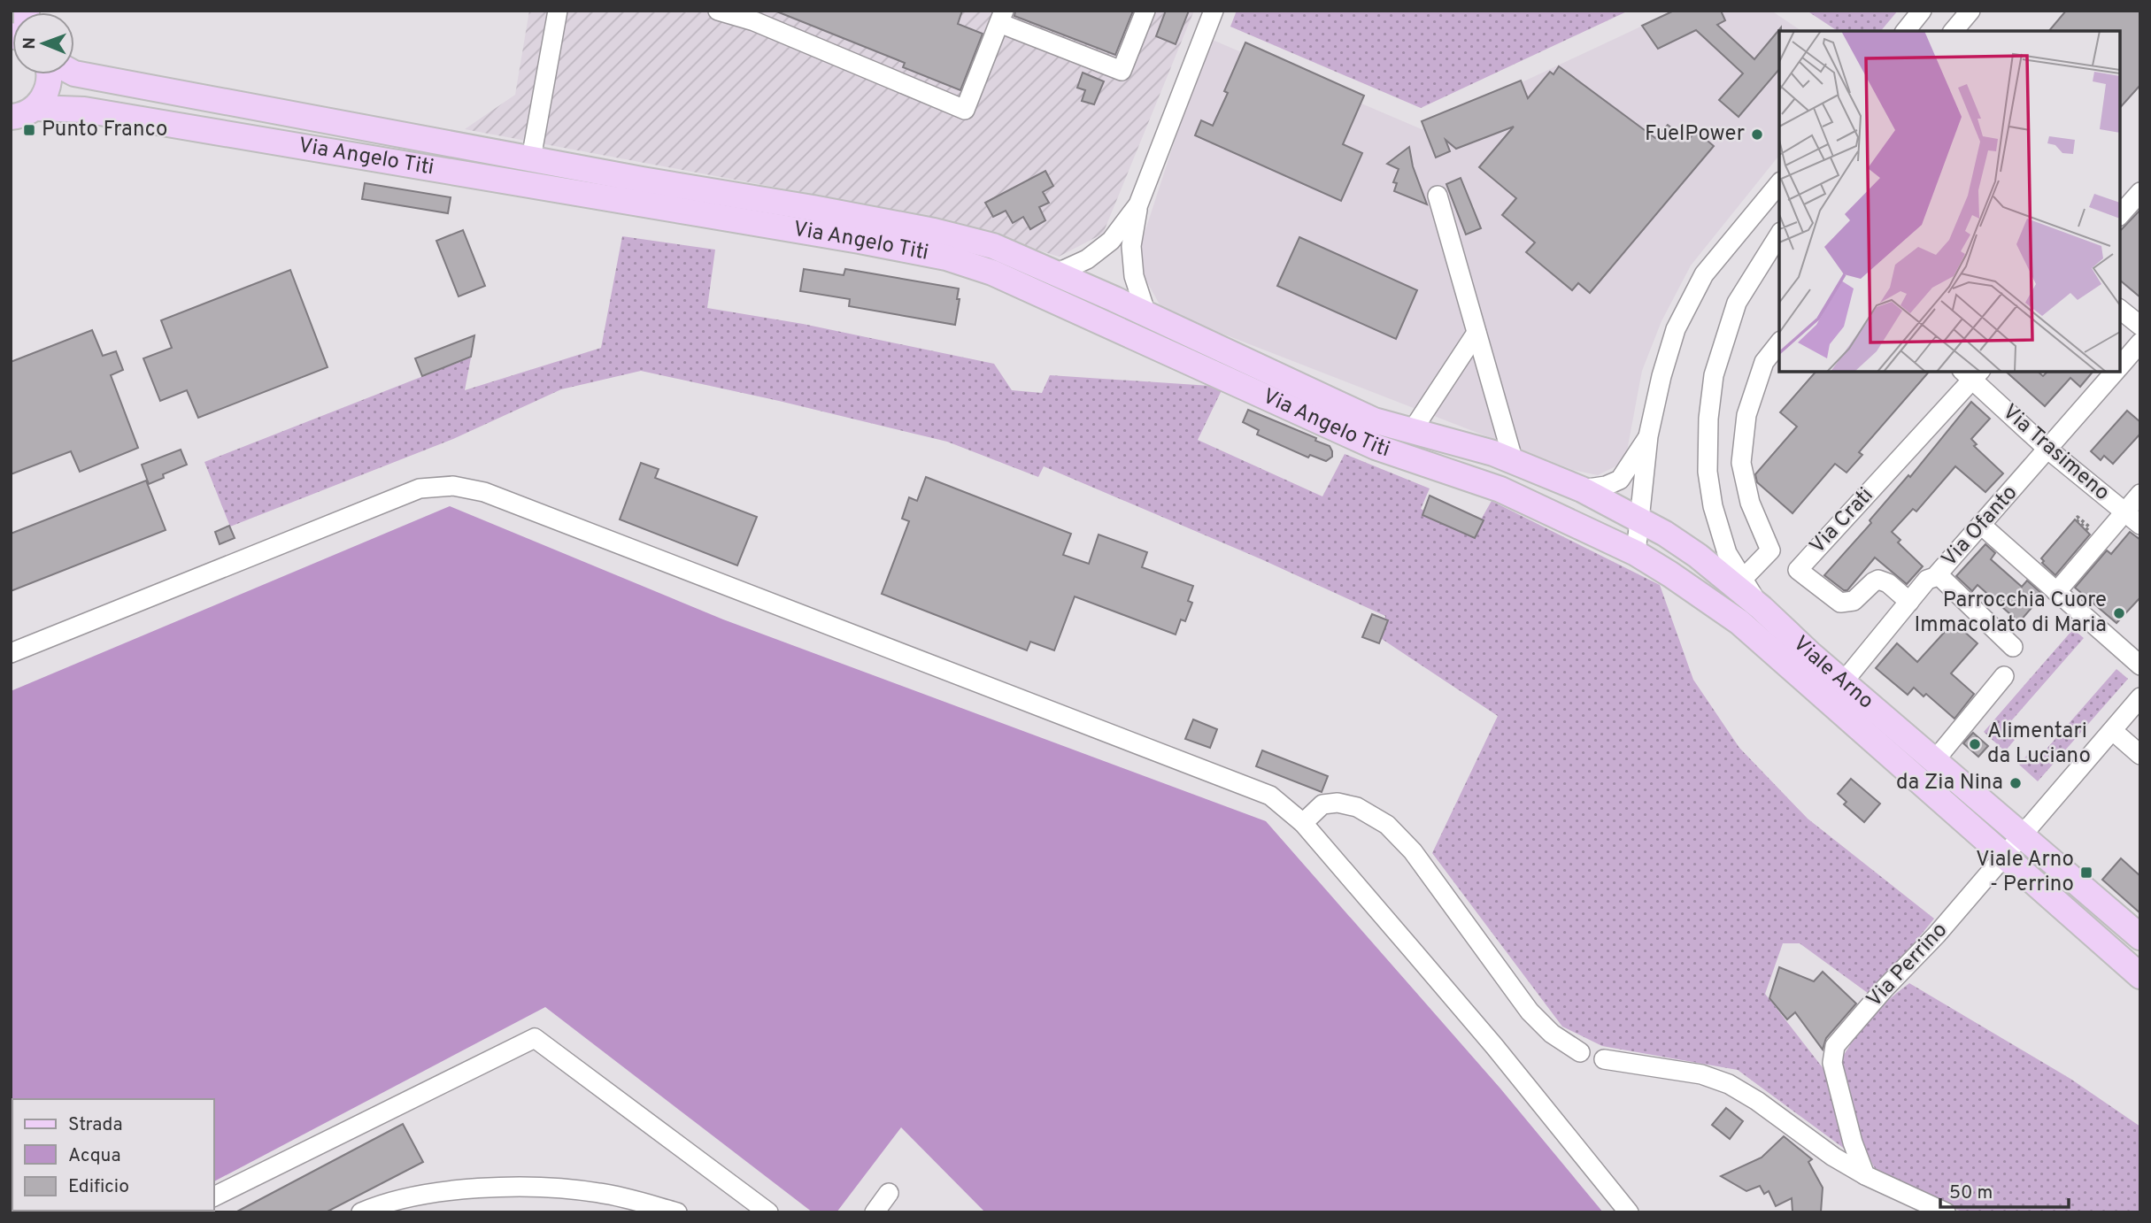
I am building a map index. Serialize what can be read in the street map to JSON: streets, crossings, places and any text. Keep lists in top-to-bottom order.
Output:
{
  "streets": {
    "main road": ["Via Angelo Titi", "Viale Arno"],
    "street": [
      "Via Trasimeno",
      "Via Crati",
      "Via Ofanto",
      "Via Perrino"
    ]
  },
  "crossings": [
    ["Via Angelo Titi", "Viale Arno"],
    ["Via Trasimeno", "Via Crati"],
    ["Via Trasimeno", "Via Ofanto"],
    ["Via Crati", "Via Ofanto"],
    ["Via Ofanto", "Viale Arno"],
    ["Viale Arno", "Via Perrino"]
  ],
  "places": {
    "transit": ["Punto Franco", "Viale Arno - Perrino"],
    "other": [
      "FuelPower",
      "Parrocchia Cuore Immacolato di Maria",
      "Alimentari da Luciano",
      "da Zia Nina"
    ]
  },
  "legend": ["Strada", "Acqua", "Edificio"],
  "scale_bar": "50 m",
  "north": "left"
}
